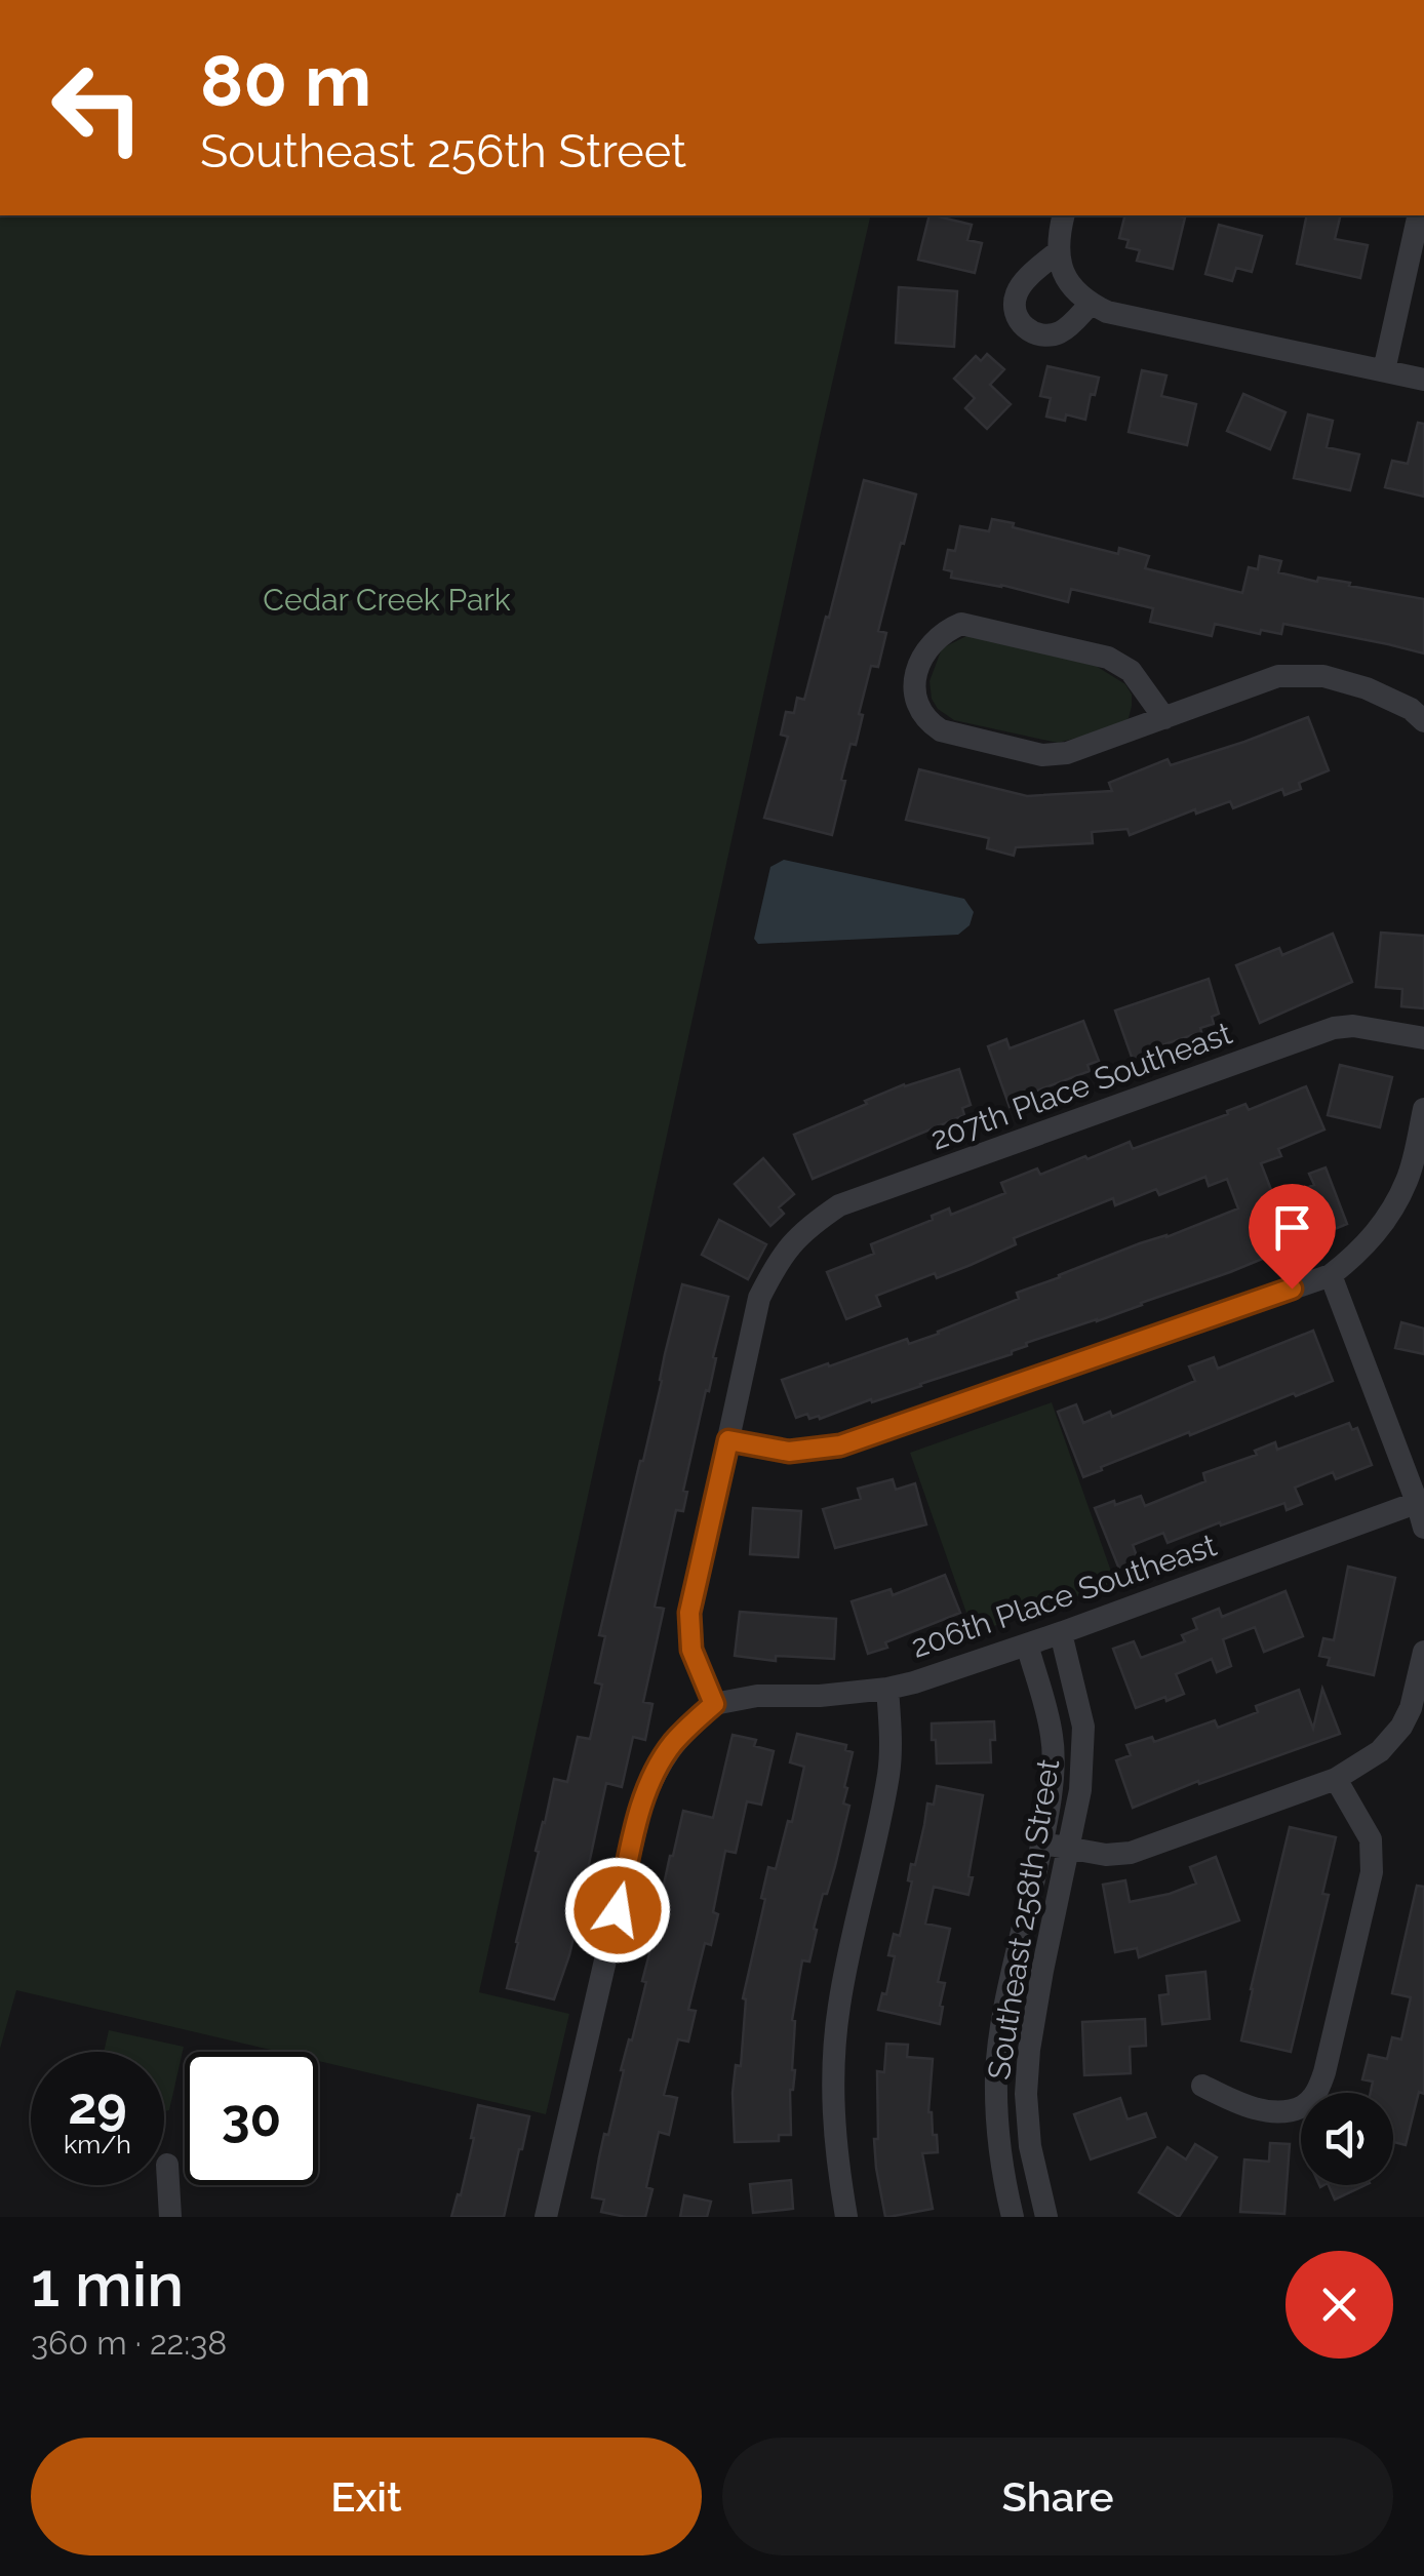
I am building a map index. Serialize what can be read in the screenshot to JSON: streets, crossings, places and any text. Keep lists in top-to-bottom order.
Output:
{
  "streets": {
    "street": ["207th Place Southeast", "206th Place Southeast", "Southeast 258th Street"]
  },
  "crossings": [
    ["206th Place Southeast", "Southeast 258th Street"]
  ],
  "parks": ["Cedar Creek Park"],
  "page": {
    "turn": ["80 m", "Southeast 256th Street"],
    "speed": "29 km/h",
    "limit": "30",
    "heading": ["1 min", "360 m · 22:38"],
    "buttons": ["Exit", "Share"]
  }
}
